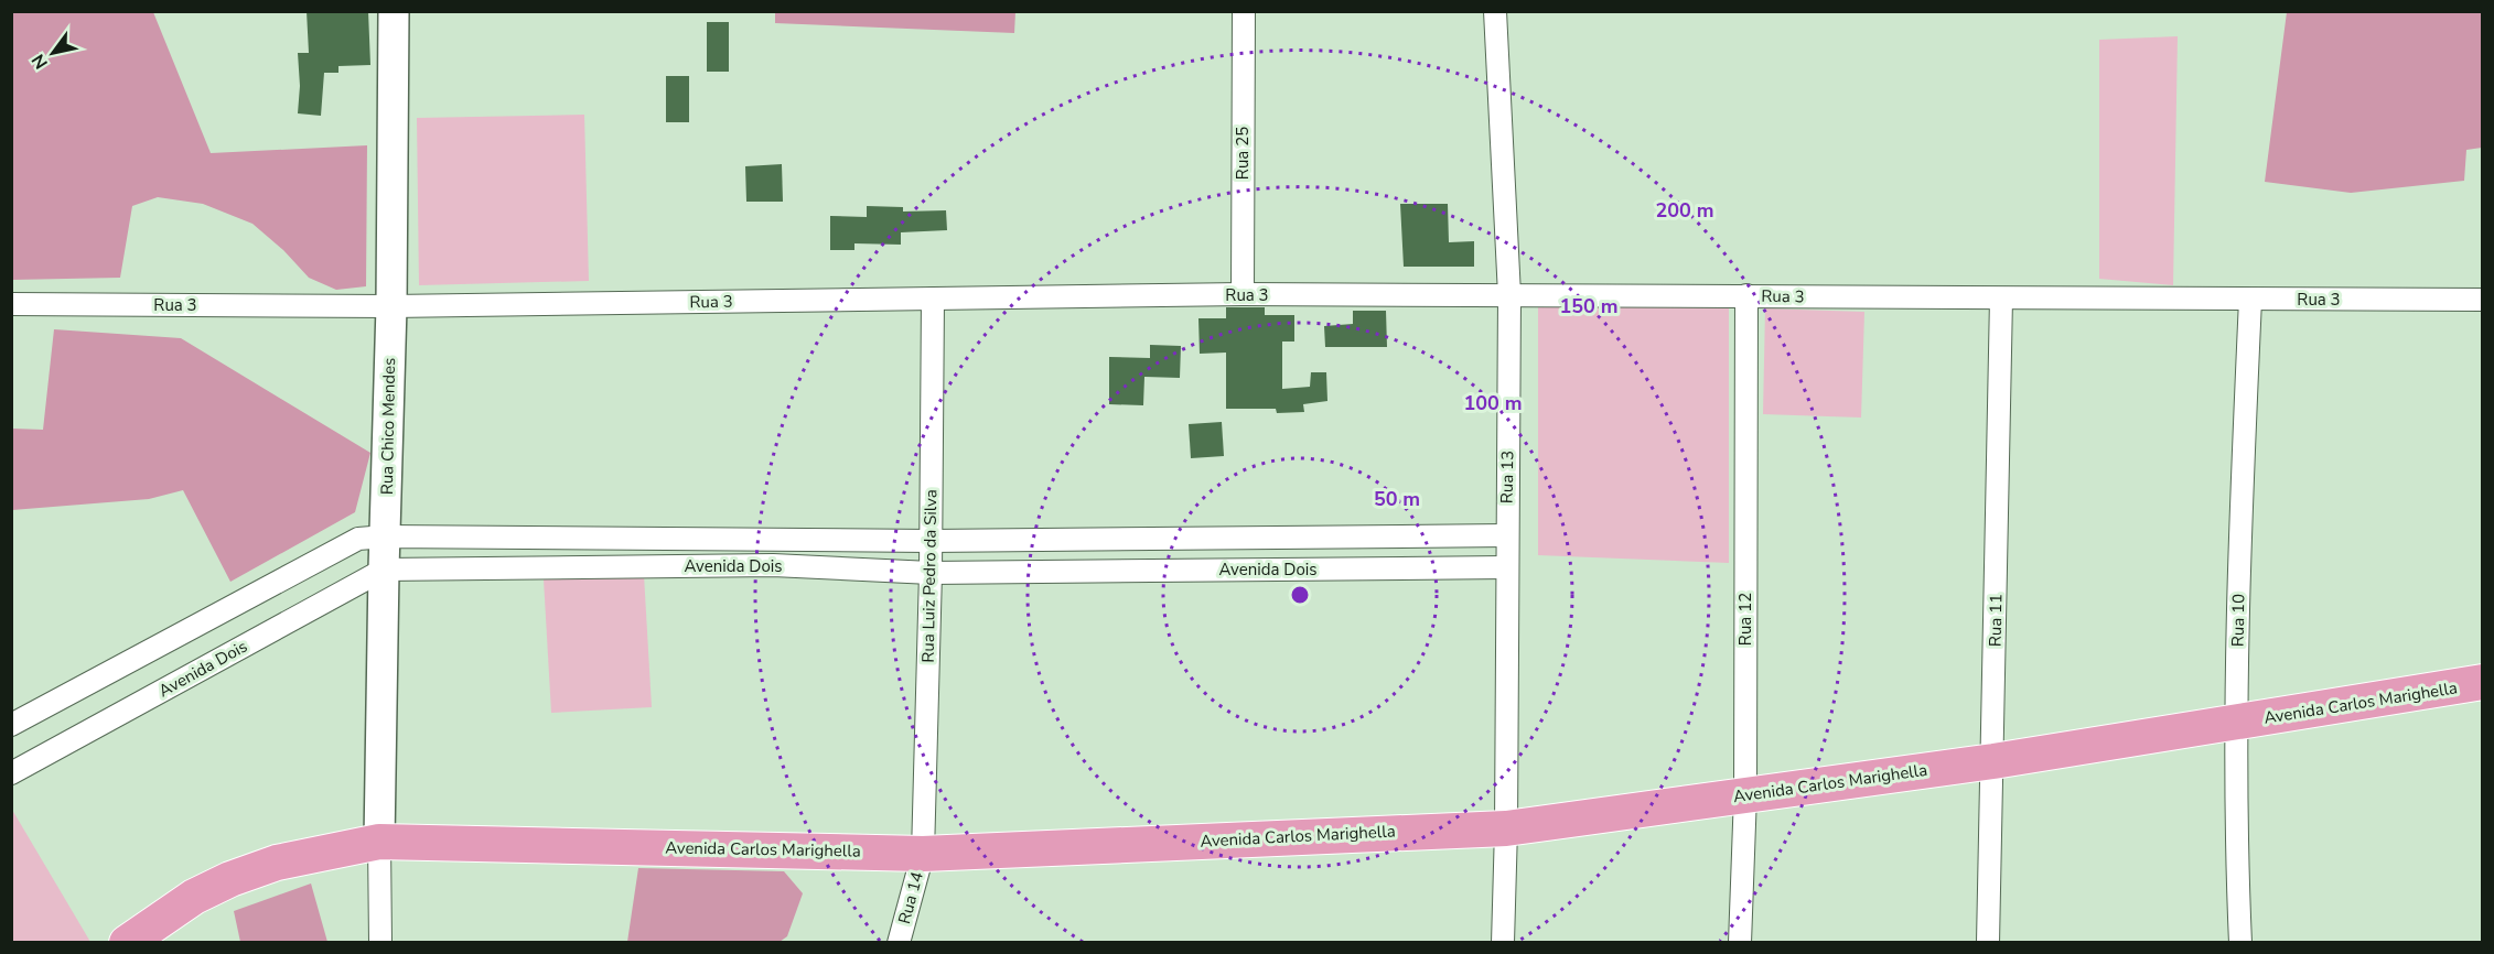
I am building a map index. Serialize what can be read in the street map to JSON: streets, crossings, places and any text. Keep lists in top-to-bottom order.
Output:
{
  "streets": {
    "main road": ["Rua Chico Mendes", "Avenida Carlos Marighella"],
    "street": [
      "Rua 25",
      "Rua 3",
      "Rua 13",
      "Avenida Dois",
      "Rua Luiz Pedro da Silva",
      "Rua 12",
      "Rua 11",
      "Rua 10",
      "Rua 14"
    ]
  },
  "crossings": [
    ["Rua 25", "Rua 3"],
    ["Rua 3", "Rua Chico Mendes"],
    ["Rua 3", "Rua 13"],
    ["Rua 3", "Rua Luiz Pedro da Silva"],
    ["Rua 3", "Rua 12"],
    ["Rua 3", "Rua 11"],
    ["Rua 3", "Rua 10"],
    ["Rua Chico Mendes", "Avenida Dois"],
    ["Rua Chico Mendes", "Avenida Carlos Marighella"],
    ["Rua 13", "Avenida Dois"],
    ["Rua 13", "Avenida Carlos Marighella"],
    ["Avenida Dois", "Rua Luiz Pedro da Silva"],
    ["Rua Luiz Pedro da Silva", "Avenida Carlos Marighella"],
    ["Rua Luiz Pedro da Silva", "Rua 14"],
    ["Rua 12", "Avenida Carlos Marighella"],
    ["Rua 11", "Avenida Carlos Marighella"],
    ["Rua 10", "Avenida Carlos Marighella"],
    ["Avenida Carlos Marighella", "Rua 14"]
  ],
  "north": "bottom left",
  "rings": [
    "200 m",
    "150 m",
    "100 m",
    "50 m"
  ]
}
